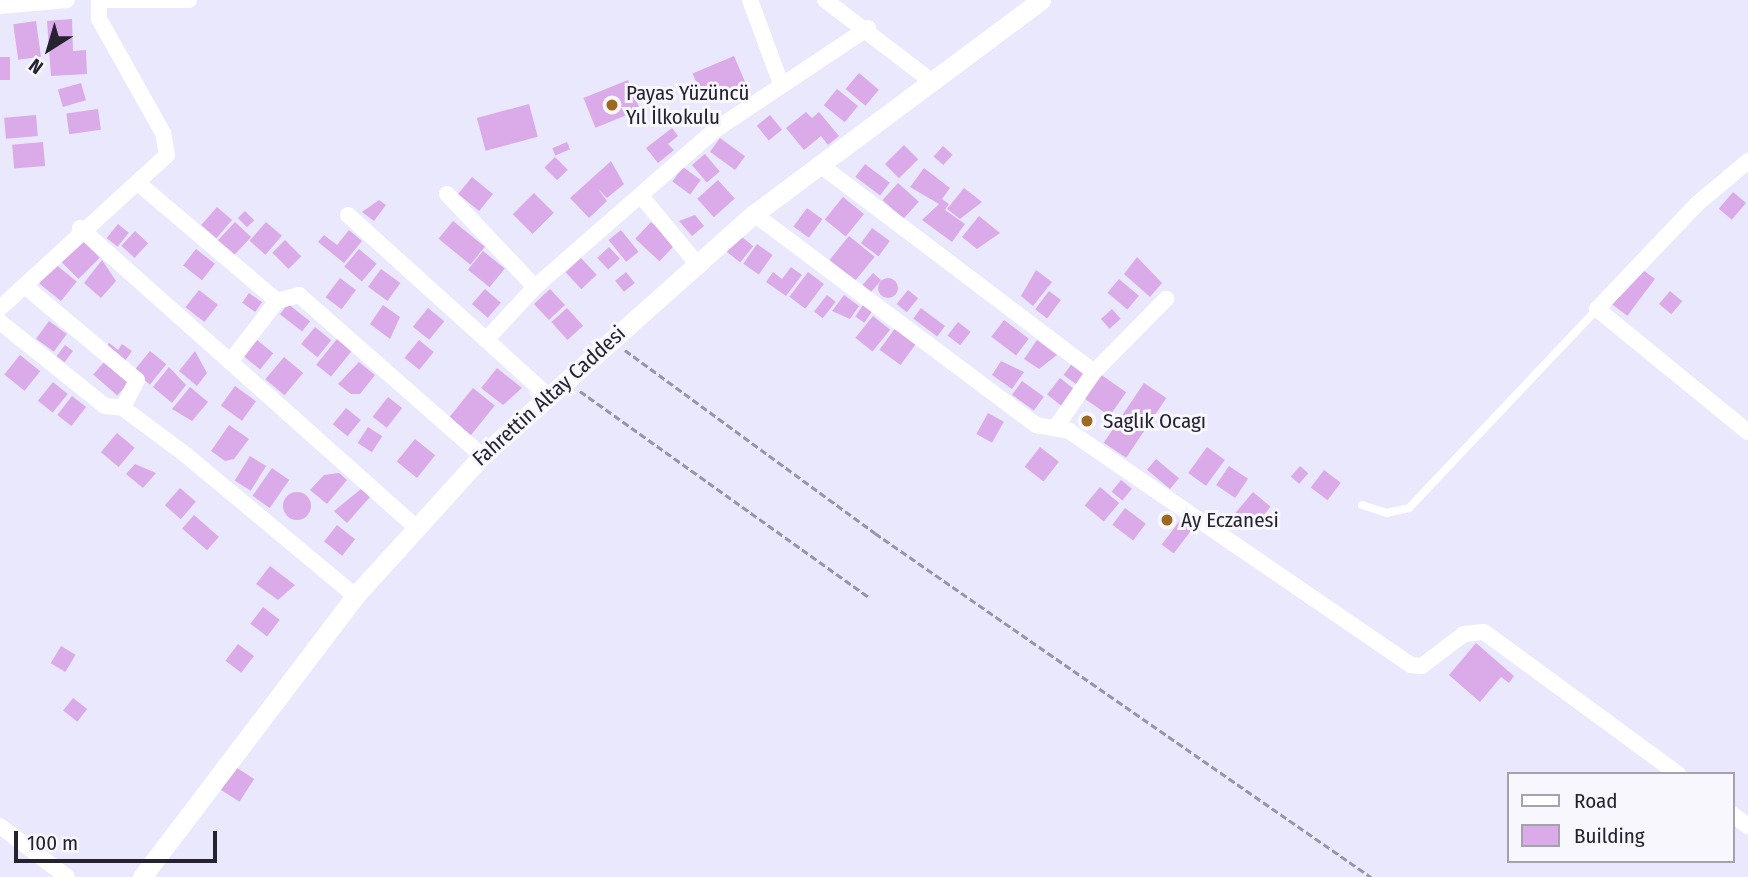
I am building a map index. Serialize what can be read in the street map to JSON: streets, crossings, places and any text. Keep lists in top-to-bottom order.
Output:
{
  "streets": {
    "street": ["Fahrettin Altay Caddesi"]
  },
  "places": ["Payas Yüzüncü Yıl İlkokulu", "Saglık Ocagı", "Ay Eczanesi"],
  "legend": ["Road", "Building"],
  "scale_bar": "100 m",
  "north": "bottom left"
}
